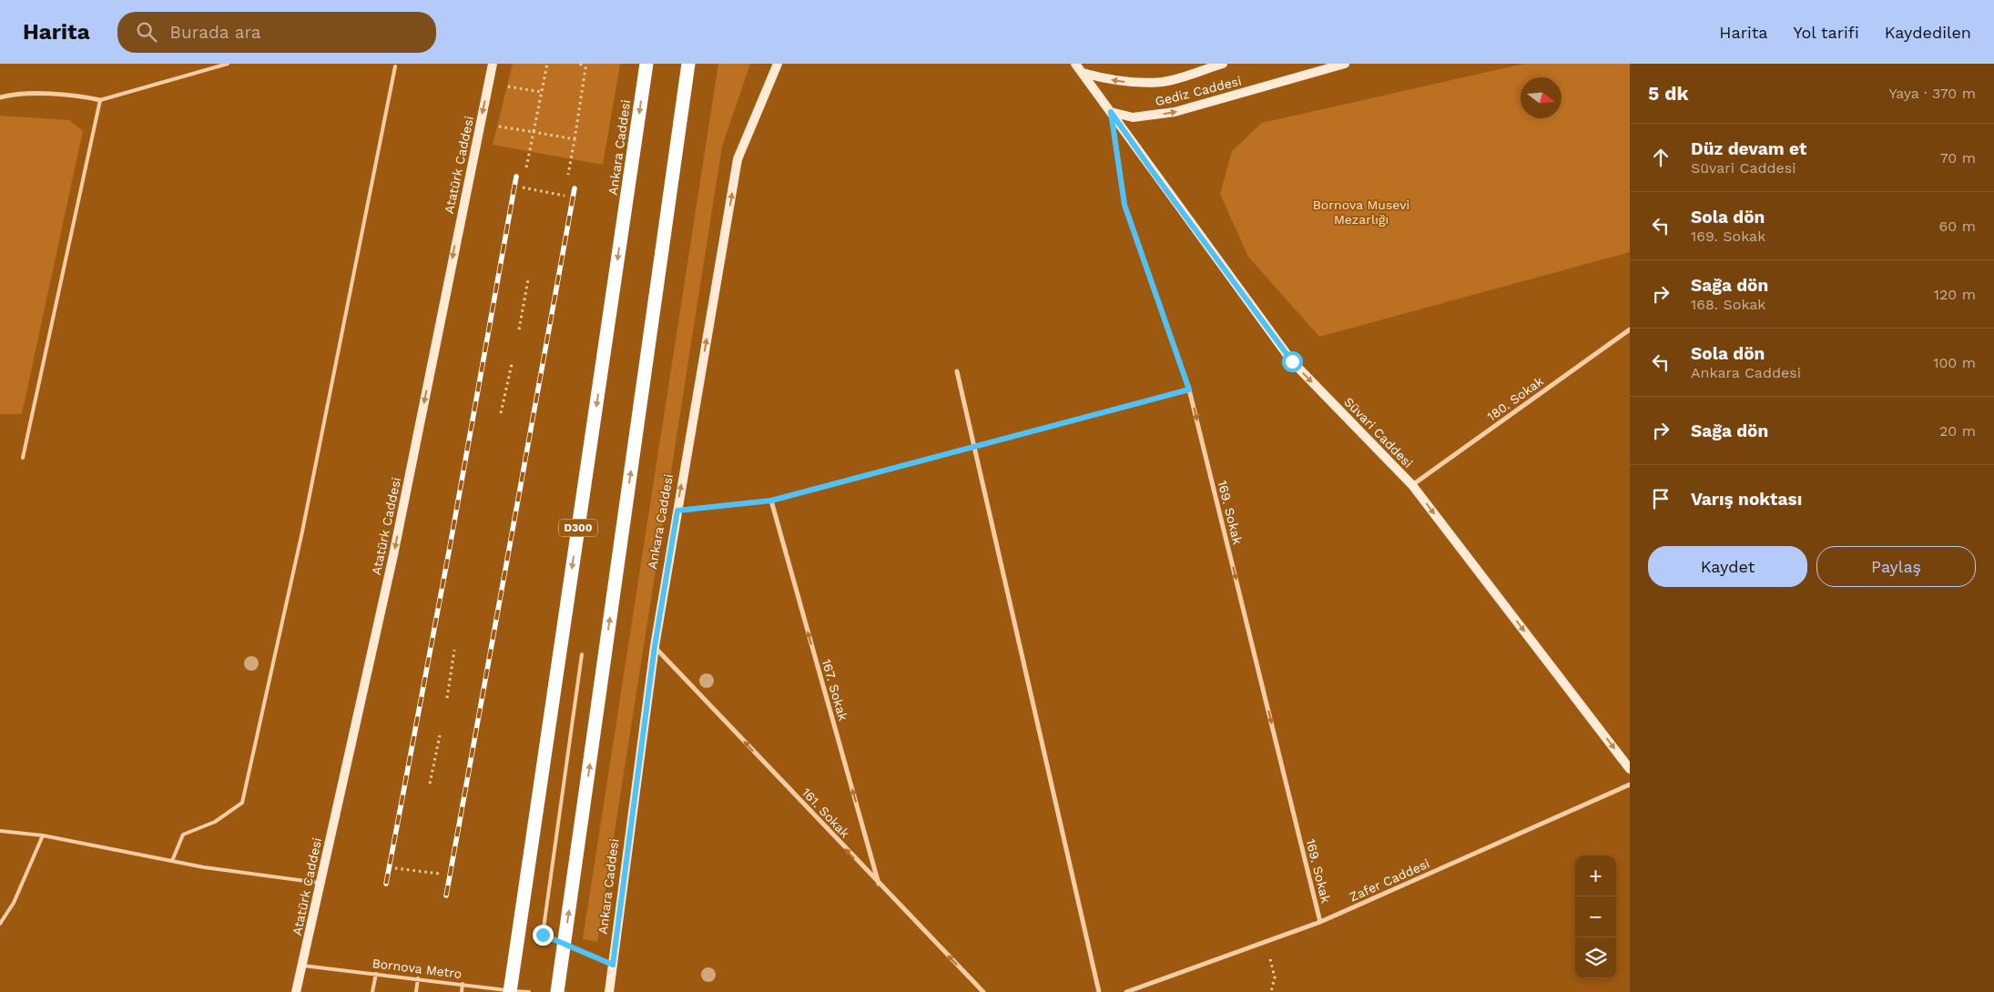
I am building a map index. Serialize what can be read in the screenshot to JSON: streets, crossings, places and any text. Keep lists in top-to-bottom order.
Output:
{
  "streets": {
    "highway": ["Ankara Caddesi", "D300"],
    "main road": ["Gediz Caddesi", "Atatürk Caddesi", "Süvari Caddesi"],
    "street": [
      "180. Sokak",
      "169. Sokak",
      "167. Sokak",
      "161. Sokak",
      "Zafer Caddesi"
    ],
    "lane": ["Bornova Metro"]
  },
  "crossings": [
    ["Gediz Caddesi", "Süvari Caddesi"],
    ["Gediz Caddesi", "169. Sokak"],
    ["Ankara Caddesi", "161. Sokak"],
    ["Atatürk Caddesi", "Bornova Metro"],
    ["180. Sokak", "Süvari Caddesi"],
    ["Süvari Caddesi", "169. Sokak"],
    ["169. Sokak", "Zafer Caddesi"],
    ["167. Sokak", "161. Sokak"]
  ],
  "one_way": [
    "Atatürk Caddesi",
    "Süvari Caddesi",
    "169. Sokak",
    "167. Sokak",
    "161. Sokak"
  ],
  "parks": ["Bornova Musevi Mezarlığı"],
  "north": "right",
  "page": {
    "header": "Harita",
    "search": "Burada ara",
    "nav": ["Harita", "Yol tarifi", "Kaydedilen"],
    "heading": ["5 dk", "Yaya · 370 m"],
    "list": [
      ["Düz devam et", "Süvari Caddesi", "70 m"],
      ["Sola dön", "169. Sokak", "60 m"],
      ["Sağa dön", "168. Sokak", "120 m"],
      ["Sola dön", "Ankara Caddesi", "100 m"],
      ["Sağa dön", "20 m"],
      "Varış noktası"
    ],
    "buttons": ["Kaydet", "Paylaş"],
    "map_buttons": ["+", "−"]
  }
}
